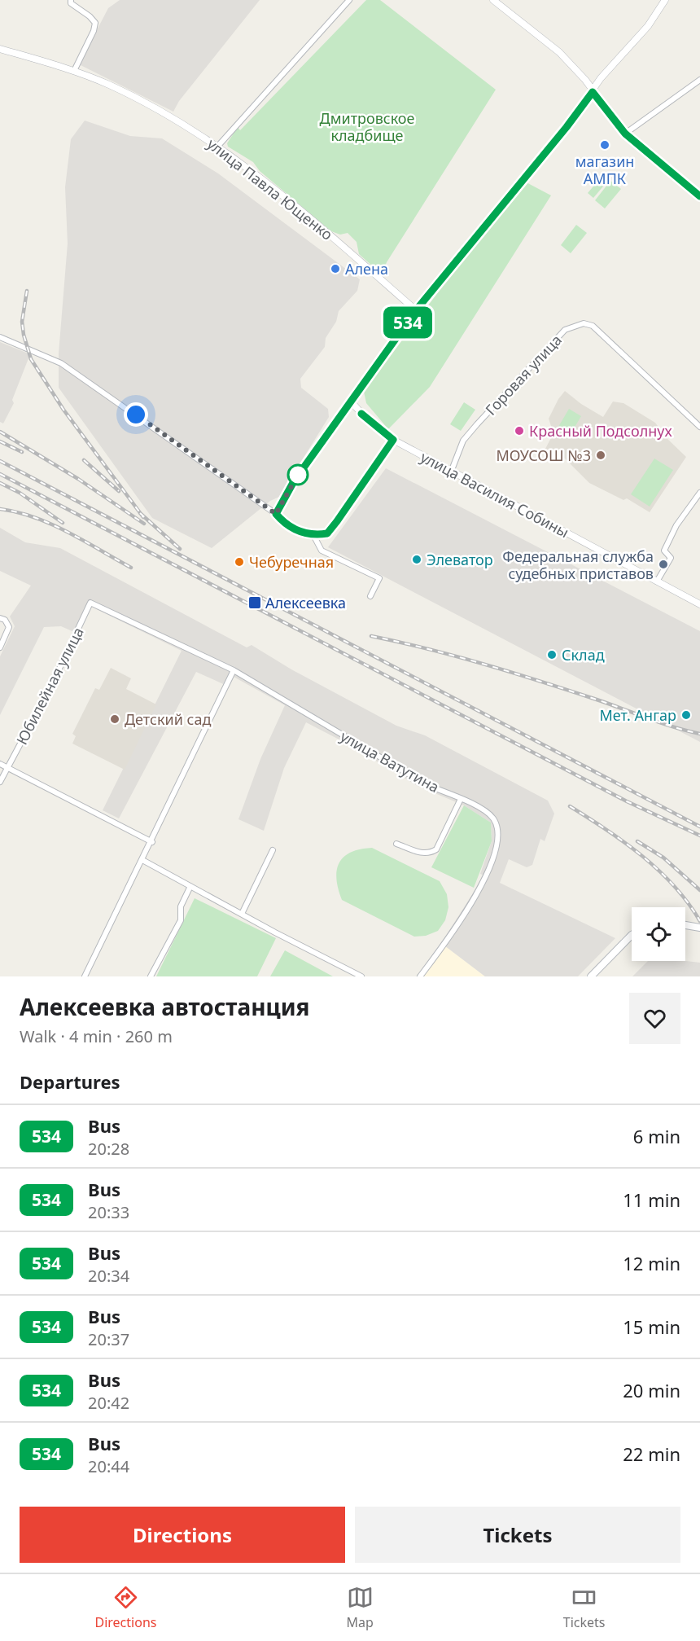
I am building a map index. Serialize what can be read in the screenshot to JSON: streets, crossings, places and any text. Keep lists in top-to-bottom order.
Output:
{
  "streets": {
    "street": [
      "улица Павла Ющенко",
      "Горовая улица",
      "улица Василия Собины",
      "Юбилейная улица",
      "улица Ватутина"
    ]
  },
  "crossings": [
    ["Горовая улица", "улица Василия Собины"],
    ["Юбилейная улица", "улица Ватутина"]
  ],
  "parks": ["Дмитровское кладбище"],
  "places": {
    "other": [
      "магазин АМПК",
      "Алена",
      "Красный Подсолнух",
      "МОУСОШ №3",
      "Элеватор",
      "Чебуречная",
      "Федеральная служба судебных приставов",
      "Склад",
      "Мет. Ангар",
      "Детский сад"
    ],
    "transit": ["Алексеевка"]
  },
  "lines": ["bus line 534"],
  "page": {
    "on_map": "534",
    "heading": [
      ["Алексеевка автостанция", "Walk · 4 min · 260 m"],
      "Departures"
    ],
    "list": [
      {
        "mark": "534",
        "name": "Bus",
        "note": "20:28",
        "value": "6 min"
      },
      {
        "mark": "534",
        "name": "Bus",
        "note": "20:33",
        "value": "11 min"
      },
      {
        "mark": "534",
        "name": "Bus",
        "note": "20:34",
        "value": "12 min"
      },
      {
        "mark": "534",
        "name": "Bus",
        "note": "20:37",
        "value": "15 min"
      },
      {
        "mark": "534",
        "name": "Bus",
        "note": "20:42",
        "value": "20 min"
      },
      {
        "mark": "534",
        "name": "Bus",
        "note": "20:44",
        "value": "22 min"
      }
    ],
    "buttons": ["Directions", "Tickets"],
    "tabs": ["Directions", "Map", "Tickets"]
  }
}
